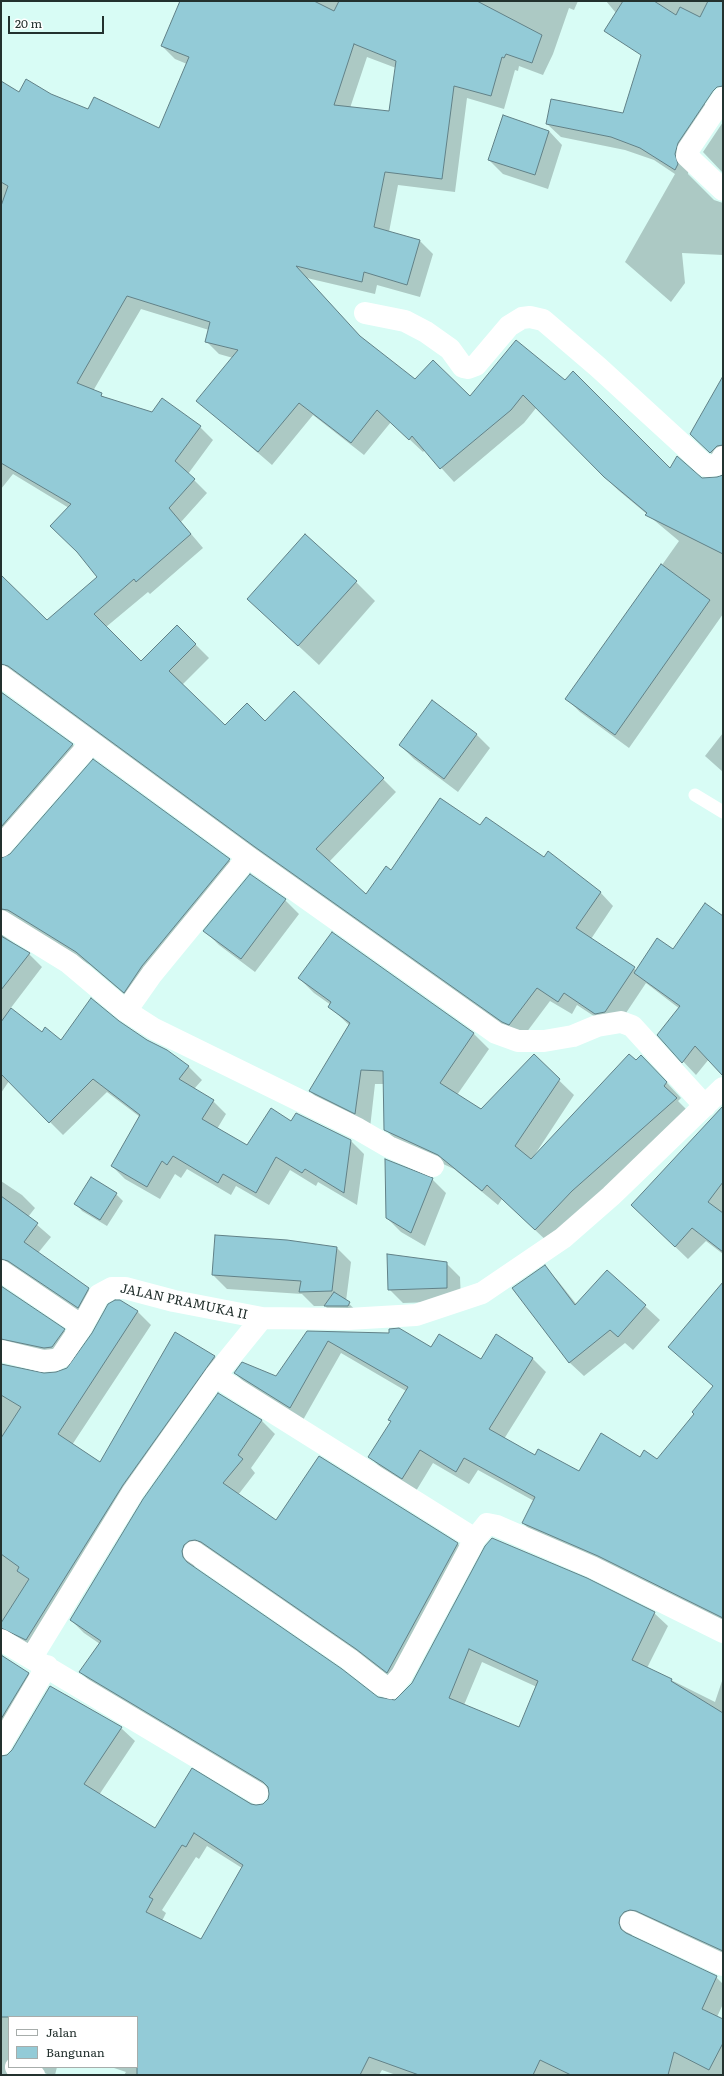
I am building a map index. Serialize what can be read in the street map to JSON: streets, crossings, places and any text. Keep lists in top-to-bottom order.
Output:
{
  "streets": {
    "street": ["JALAN PRAMUKA II"]
  },
  "legend": ["Jalan", "Bangunan"],
  "scale_bar": "20 m"
}
